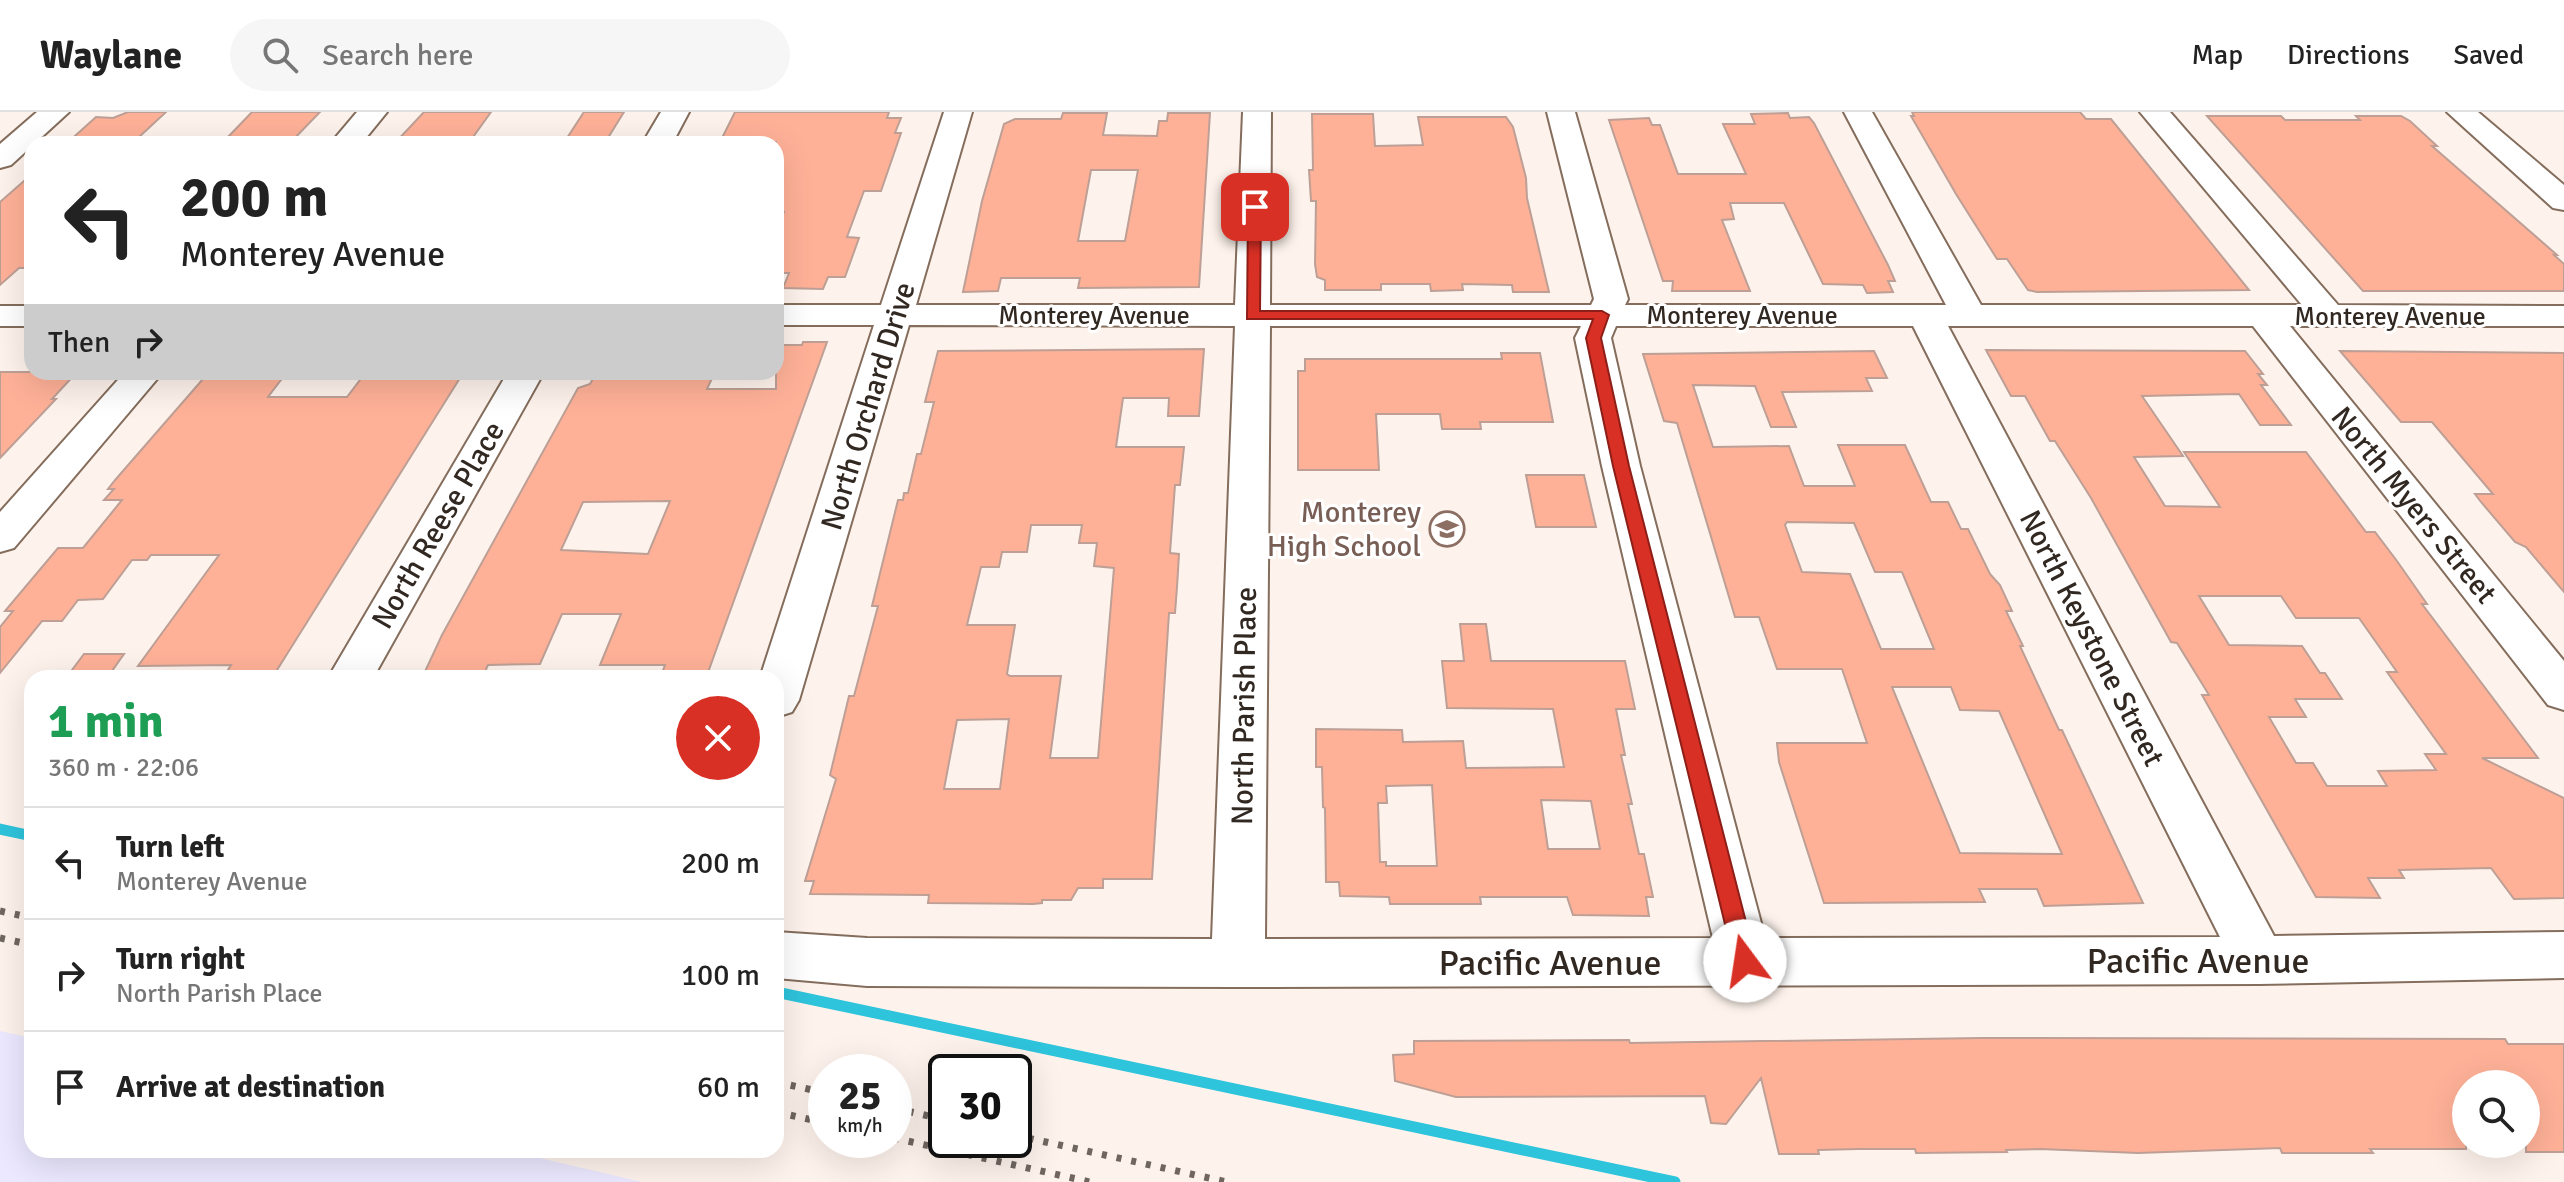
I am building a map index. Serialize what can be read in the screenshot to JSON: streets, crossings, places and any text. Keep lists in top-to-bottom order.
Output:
{
  "streets": {
    "street": [
      "Monterey Avenue",
      "North Orchard Drive",
      "North Myers Street",
      "North Reese Place",
      "North Keystone Street",
      "North Parish Place",
      "Pacific Avenue"
    ]
  },
  "crossings": [
    ["Monterey Avenue", "North Orchard Drive"],
    ["Monterey Avenue", "North Myers Street"],
    ["Monterey Avenue", "North Keystone Street"],
    ["Monterey Avenue", "North Parish Place"],
    ["North Keystone Street", "Pacific Avenue"],
    ["North Parish Place", "Pacific Avenue"]
  ],
  "places": {
    "school or university": ["Monterey High School"]
  },
  "page": {
    "header": "Waylane",
    "search": "Search here",
    "nav": ["Map", "Directions", "Saved"],
    "turn": ["200 m", "Monterey Avenue"],
    "then": "Then",
    "heading": ["1 min", "360 m · 22:06"],
    "list": [
      {
        "name": "Turn left",
        "note": "Monterey Avenue",
        "value": "200 m"
      },
      {
        "name": "Turn right",
        "note": "North Parish Place",
        "value": "100 m"
      },
      {
        "name": "Arrive at destination",
        "value": "60 m"
      }
    ],
    "speed": "25 km/h",
    "limit": "30"
  }
}
